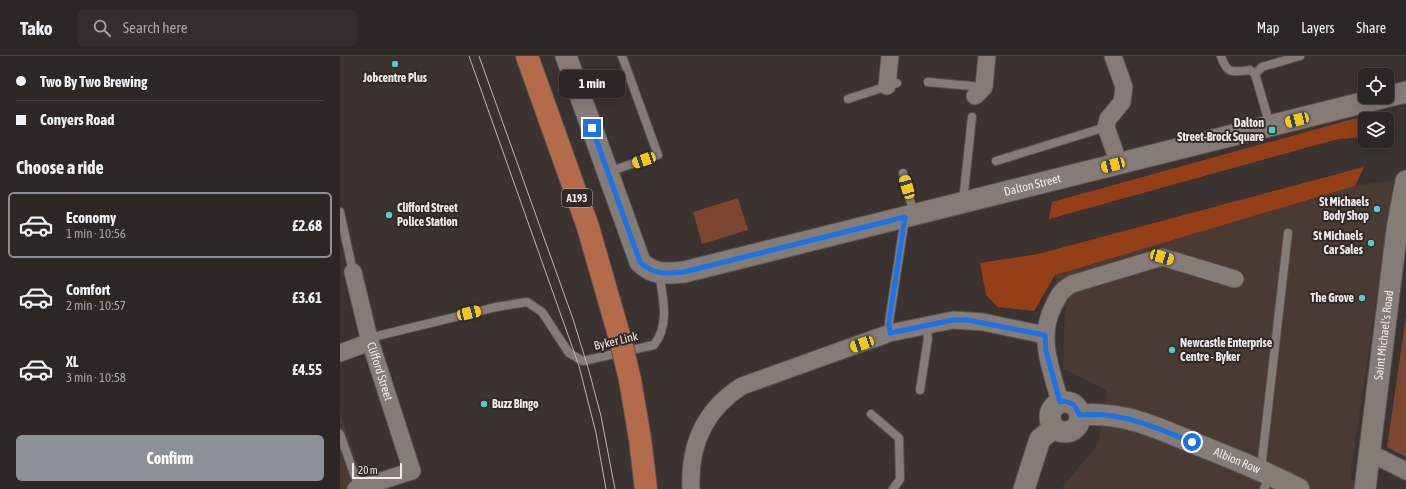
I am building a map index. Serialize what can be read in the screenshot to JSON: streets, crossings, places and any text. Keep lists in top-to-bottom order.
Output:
{
  "streets": {
    "main road": ["A193"],
    "street": [
      "Dalton Street",
      "Saint Michael's Road",
      "Clifford Street",
      "Albion Row"
    ],
    "lane": ["Byker Link"]
  },
  "crossings": [
    ["Dalton Street", "Byker Link"],
    ["Byker Link", "Clifford Street"]
  ],
  "places": {
    "other": [
      "Jobcentre Plus",
      "St Michaels Body Shop",
      "Clifford Street Police Station",
      "St Michaels Car Sales",
      "The Grove",
      "Newcastle Enterprise Centre - Byker",
      "Buzz Bingo"
    ],
    "transit": ["Dalton Street-Brock Square"]
  },
  "scale_bar": "20 m",
  "page": {
    "header": "Tako",
    "search": "Search here",
    "nav": ["Map", "Layers", "Share"],
    "banner": ["Two By Two Brewing", "Conyers Road"],
    "bubble": "1 min",
    "heading": "Choose a ride",
    "list": [
      {
        "name": "Economy",
        "note": "1 min · 10:56",
        "value": "£2.68"
      },
      {
        "name": "Comfort",
        "note": "2 min · 10:57",
        "value": "£3.61"
      },
      {
        "name": "XL",
        "note": "3 min · 10:58",
        "value": "£4.55"
      }
    ],
    "buttons": "Confirm",
    "scale": "20 m"
  }
}
